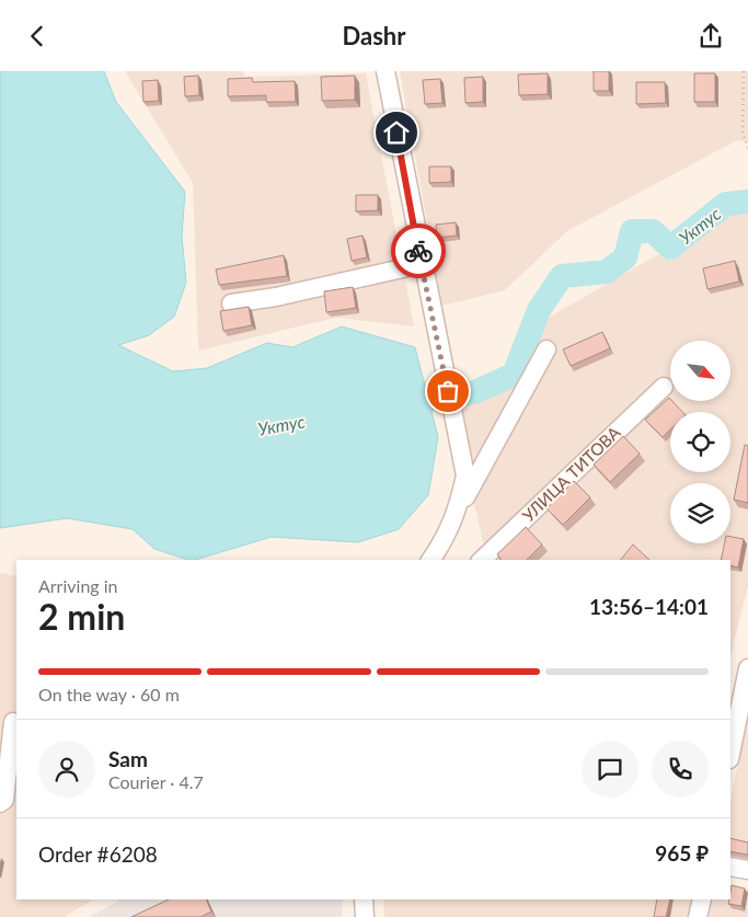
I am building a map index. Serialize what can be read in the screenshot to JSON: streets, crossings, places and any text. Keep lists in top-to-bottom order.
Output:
{
  "streets": {
    "street": ["УЛИЦА ТИТОВА"]
  },
  "water": ["Уктус"],
  "north": "bottom right",
  "page": {
    "header": "Dashr",
    "heading": ["2 min", "Arriving in", "13:56–14:01"],
    "panel": [
      "Sam",
      "Courier · 4.7",
      "Order #6208",
      "965 ₽"
    ],
    "bar": "On the way · 60 m"
  }
}
